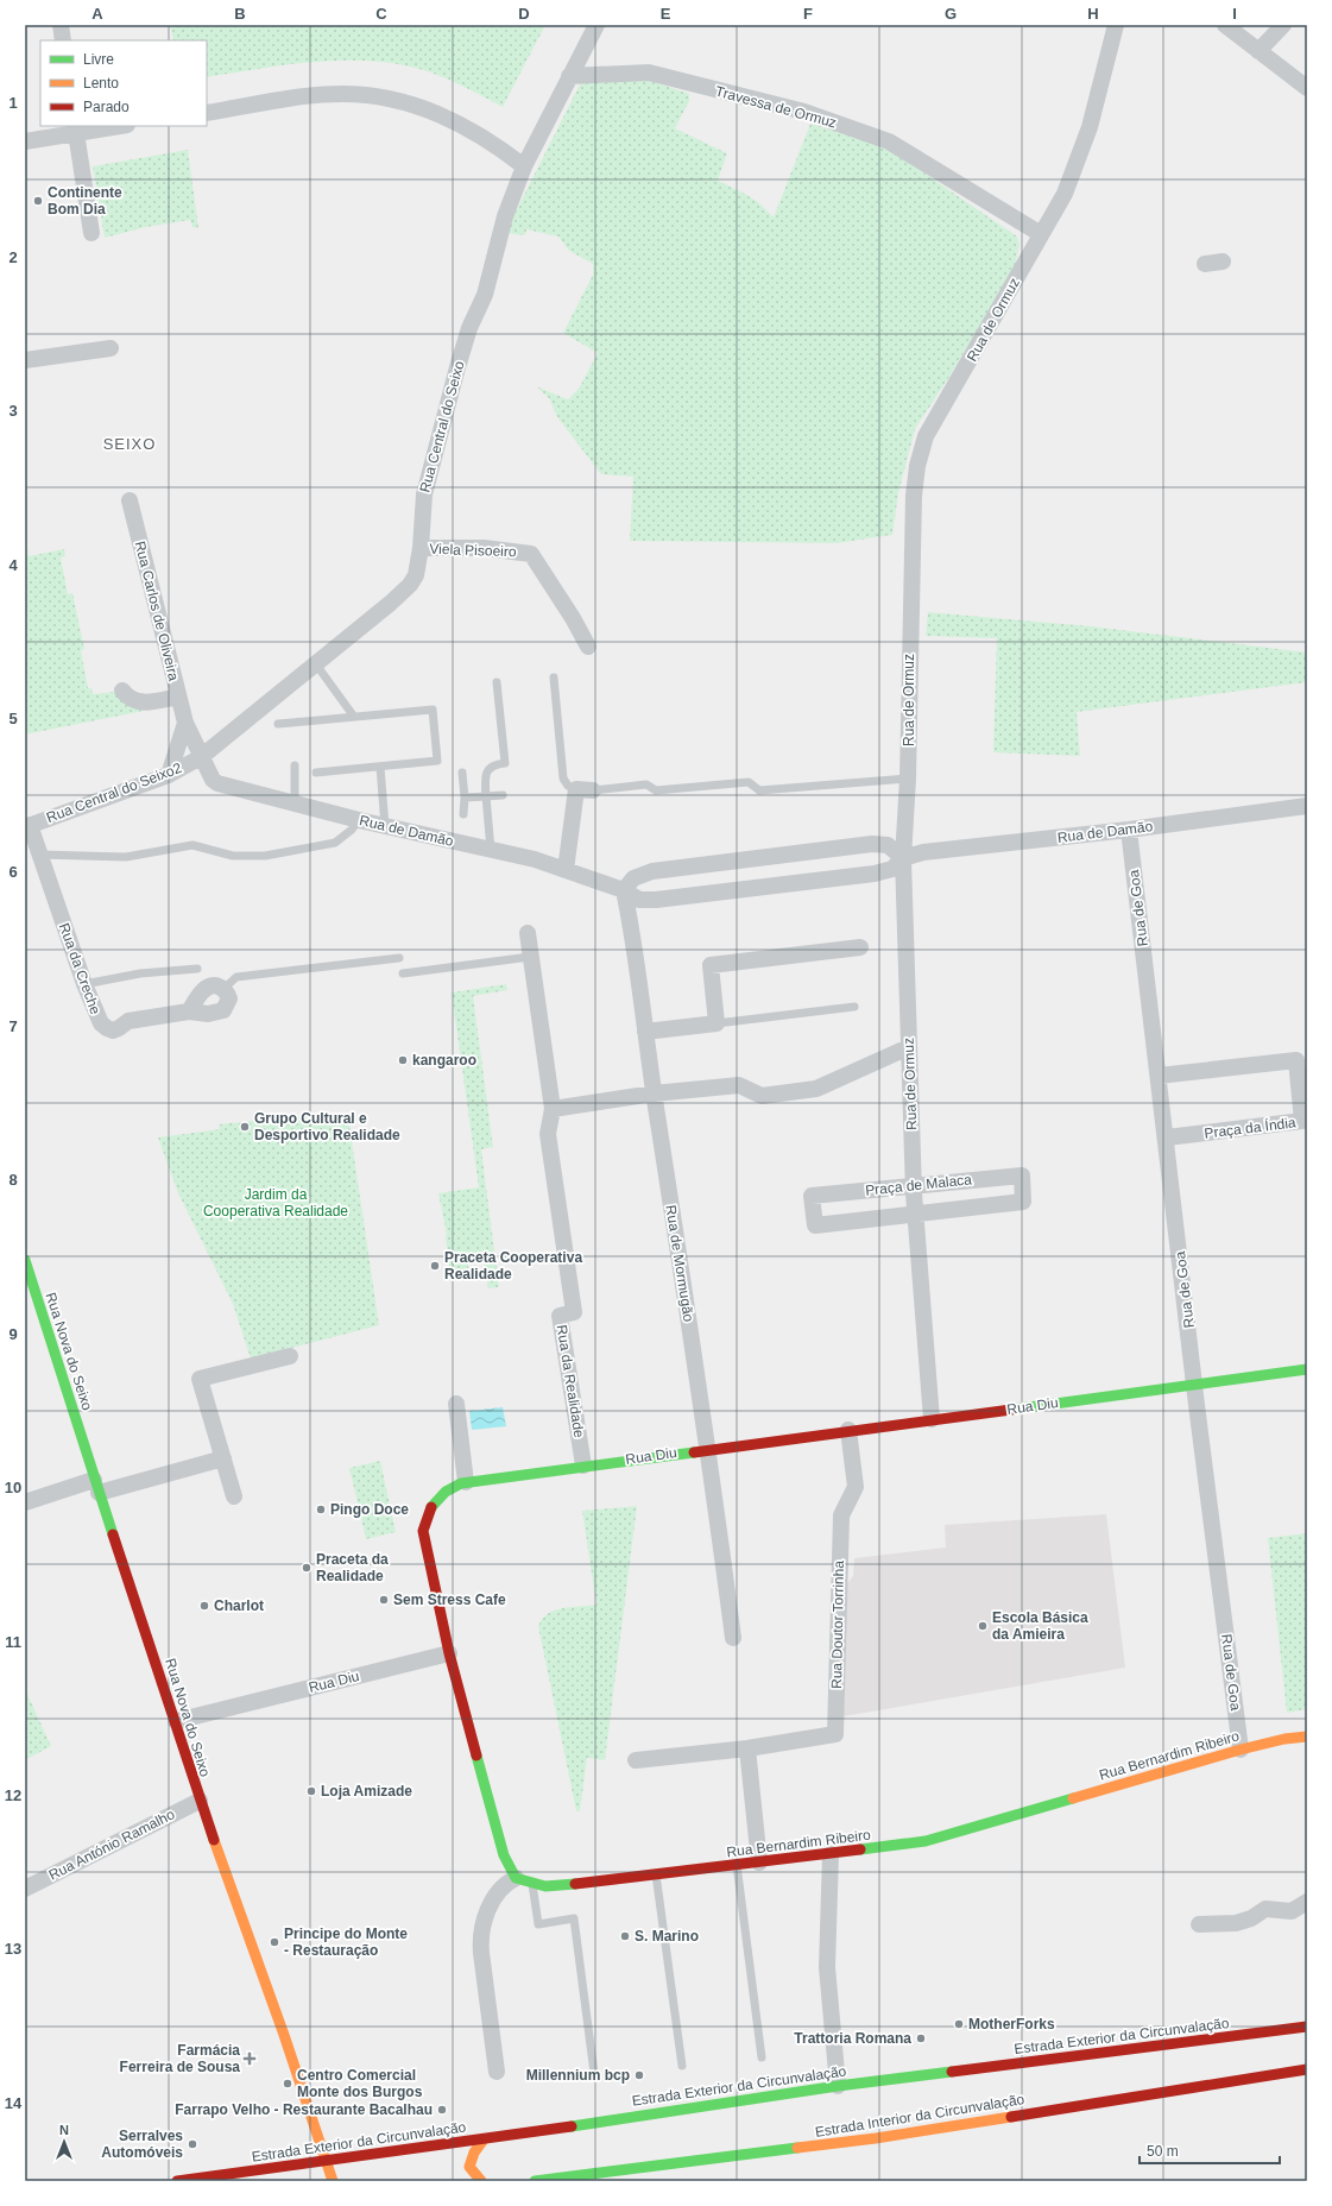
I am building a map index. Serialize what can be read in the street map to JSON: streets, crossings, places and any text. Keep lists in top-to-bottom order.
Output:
{
  "streets": {
    "main road": [
      "Rua Nova do Seixo",
      "Rua Diu",
      "Rua Bernardim Ribeiro",
      "Estrada Exterior da Circunvalação",
      "Estrada Interior da Circunvalação"
    ],
    "street": [
      "Travessa de Ormuz",
      "Rua de Ormuz",
      "Rua Central do Seixo",
      "Viela Pisoeiro",
      "Rua Carlos de Oliveira",
      "Rua Central do Seixo2",
      "Rua de Damão",
      "Rua de Goa",
      "Rua da Creche",
      "Praça da Índia",
      "Praça de Malaca",
      "Rua de Mormugão",
      "Rua da Realidade",
      "Rua Doutor Torrinha",
      "Rua António Ramalho"
    ]
  },
  "crossings": [
    ["Travessa de Ormuz", "Rua de Ormuz"],
    ["Travessa de Ormuz", "Rua Central do Seixo"],
    ["Rua de Ormuz", "Rua de Damão"],
    ["Rua de Ormuz", "Praça de Malaca"],
    ["Rua de Ormuz", "Rua Diu"],
    ["Rua Central do Seixo", "Viela Pisoeiro"],
    ["Rua Central do Seixo", "Rua Carlos de Oliveira"],
    ["Rua Central do Seixo", "Rua Central do Seixo2"],
    ["Rua Central do Seixo", "Rua de Damão"],
    ["Rua Carlos de Oliveira", "Rua Central do Seixo2"],
    ["Rua Carlos de Oliveira", "Rua de Damão"],
    ["Rua Central do Seixo2", "Rua de Damão"],
    ["Rua Central do Seixo2", "Rua da Creche"],
    ["Rua de Damão", "Rua de Goa"],
    ["Rua de Damão", "Rua de Mormugão"],
    ["Rua de Goa", "Praça da Índia"],
    ["Rua de Goa", "Rua Diu"],
    ["Rua de Goa", "Rua Bernardim Ribeiro"],
    ["Rua de Mormugão", "Rua Diu"],
    ["Rua Nova do Seixo", "Rua Diu"],
    ["Rua Nova do Seixo", "Rua António Ramalho"],
    ["Rua Nova do Seixo", "Estrada Exterior da Circunvalação"],
    ["Rua da Realidade", "Rua Diu"],
    ["Rua Diu", "Rua Doutor Torrinha"]
  ],
  "districts": ["SEIXO"],
  "parks": ["Jardim da Cooperativa Realidade"],
  "places": {
    "other": [
      "Continente Bom Dia",
      "kangaroo",
      "Grupo Cultural e Desportivo Realidade",
      "Praceta Cooperativa Realidade",
      "Pingo Doce",
      "Praceta da Realidade",
      "Sem Stress Cafe",
      "Charlot",
      "Escola Básica da Amieira",
      "Loja Amizade",
      "S. Marino",
      "Principe do Monte - Restauração",
      "MotherForks",
      "Trattoria Romana",
      "Millennium bcp",
      "Centro Comercial Monte dos Burgos",
      "Farrapo Velho - Restaurante Bacalhau",
      "Serralves Automóveis"
    ],
    "health": ["Farmácia Ferreira de Sousa"]
  },
  "legend": ["Livre", "Lento", "Parado"],
  "scale_bar": "50 m",
  "north": "top",
  "grid": {
    "columns": [
      "A",
      "B",
      "C",
      "D",
      "E",
      "F",
      "G",
      "H",
      "I"
    ],
    "rows": [
      "1",
      "2",
      "3",
      "4",
      "5",
      "6",
      "7",
      "8",
      "9",
      "10",
      "11",
      "12",
      "13",
      "14"
    ]
  }
}
